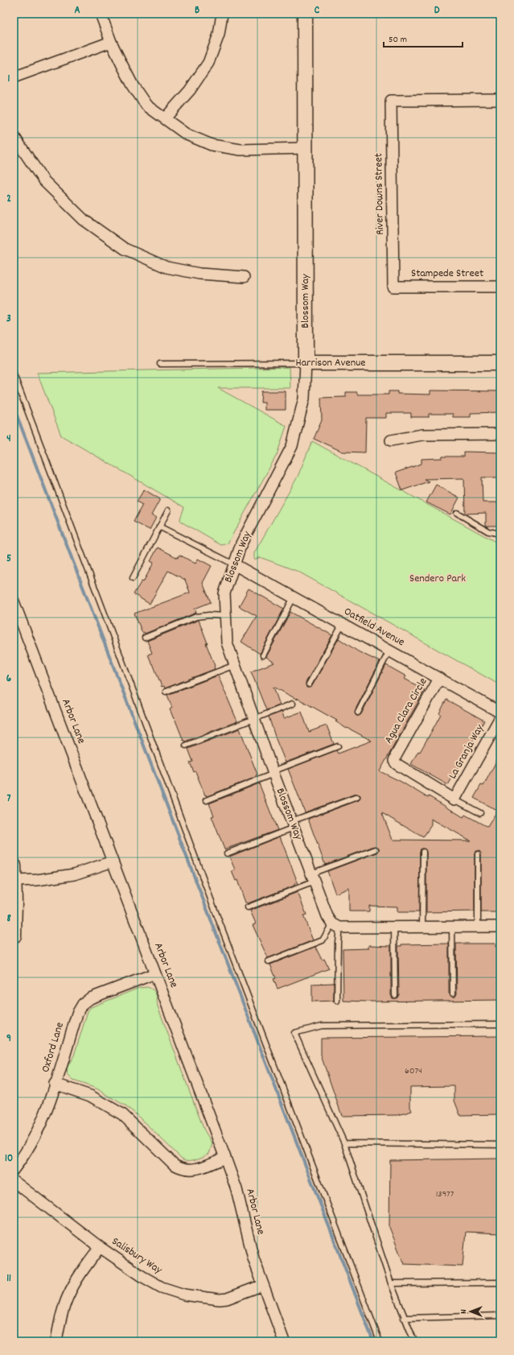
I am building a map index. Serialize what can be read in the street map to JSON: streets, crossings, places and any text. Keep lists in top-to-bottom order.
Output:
{
  "streets": {
    "street": [
      "River Downs Street",
      "Stampede Street",
      "Blossom Way",
      "Harrison Avenue",
      "Oatfield Avenue",
      "Agua Clara Circle",
      "Arbor Lane",
      "La Granja Way",
      "Oxford Lane",
      "Salisbury Way"
    ]
  },
  "crossings": [
    ["River Downs Street", "Stampede Street"],
    ["Blossom Way", "Harrison Avenue"],
    ["Blossom Way", "Oatfield Avenue"],
    ["Oatfield Avenue", "Agua Clara Circle"],
    ["Agua Clara Circle", "La Granja Way"],
    ["Arbor Lane", "Oxford Lane"],
    ["Arbor Lane", "Salisbury Way"]
  ],
  "parks": ["Sendero Park"],
  "house_numbers": ["6074", "13977"],
  "scale_bar": "50 m",
  "north": "left",
  "grid": {
    "columns": [
      "A",
      "B",
      "C",
      "D"
    ],
    "rows": [
      "1",
      "2",
      "3",
      "4",
      "5",
      "6",
      "7",
      "8",
      "9",
      "10",
      "11"
    ]
  }
}
